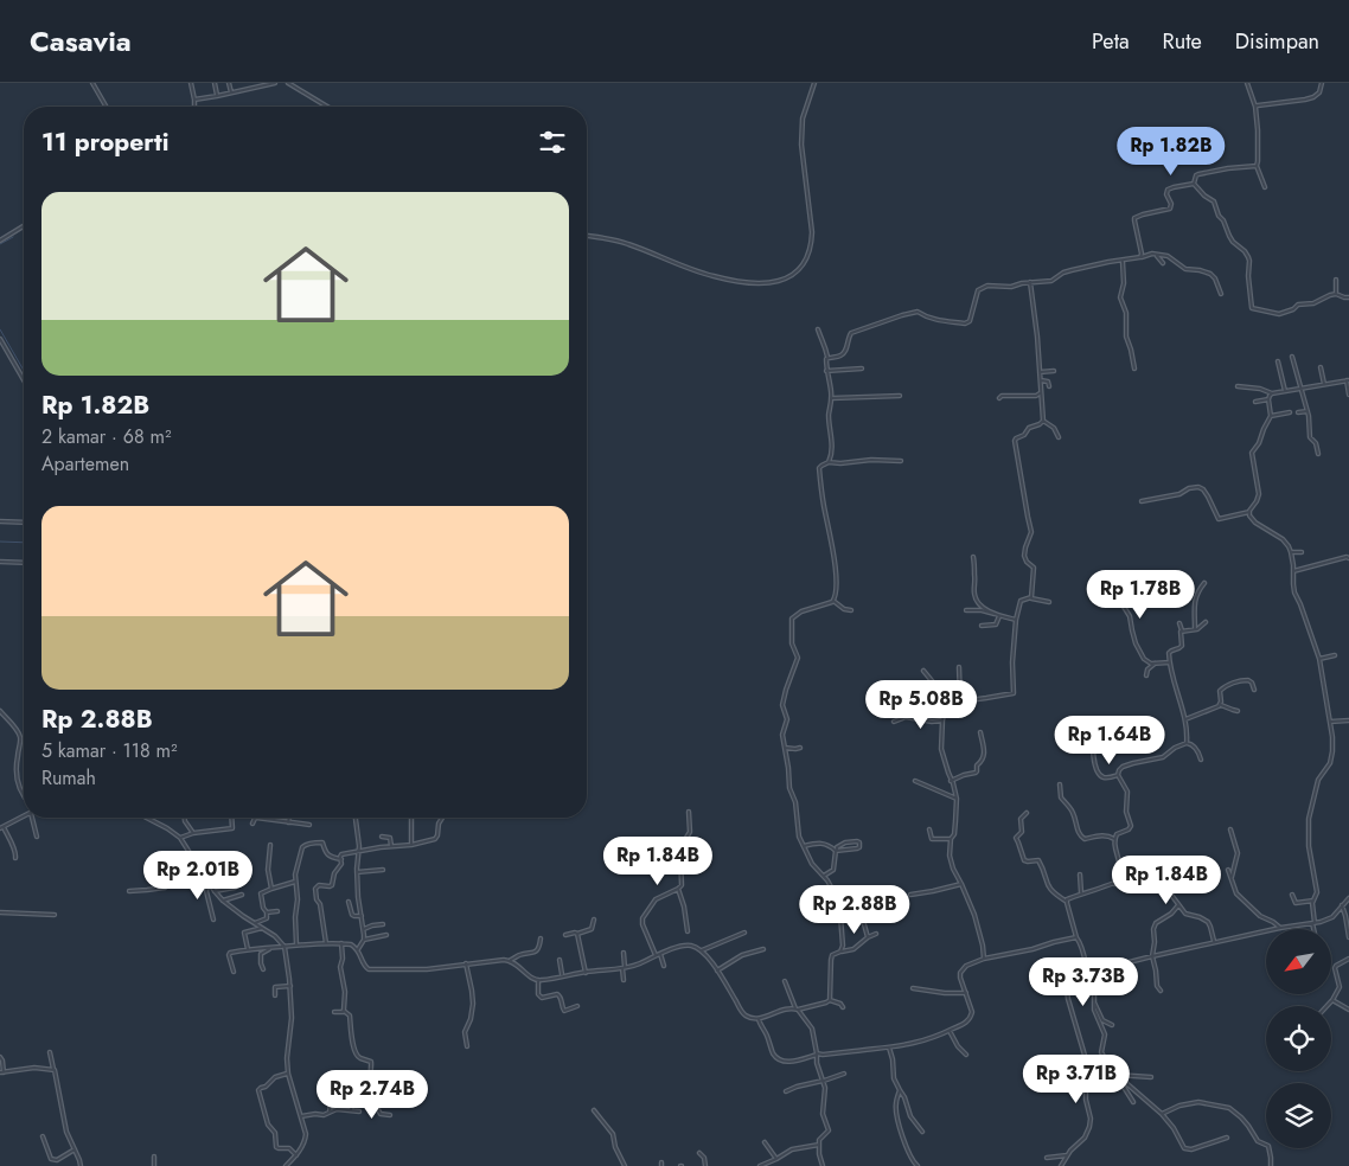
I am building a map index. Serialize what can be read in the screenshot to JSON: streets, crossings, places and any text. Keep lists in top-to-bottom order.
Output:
{
  "north": "bottom left",
  "page": {
    "header": "Casavia",
    "nav": ["Peta", "Rute", "Disimpan"],
    "heading": "11 properti",
    "price": [
      "Rp 1.82B",
      "Rp 1.78B",
      "Rp 5.08B",
      "Rp 1.64B",
      "Rp 1.84B",
      "Rp 2.01B",
      "Rp 1.84B",
      "Rp 2.88B",
      "Rp 3.73B",
      "Rp 3.71B",
      "Rp 2.74B"
    ],
    "list": [
      {
        "name": "Rp 1.82B",
        "note": "2 kamar · 68 m² · Apartemen"
      },
      {
        "name": "Rp 2.88B",
        "note": "5 kamar · 118 m² · Rumah"
      }
    ]
  }
}
